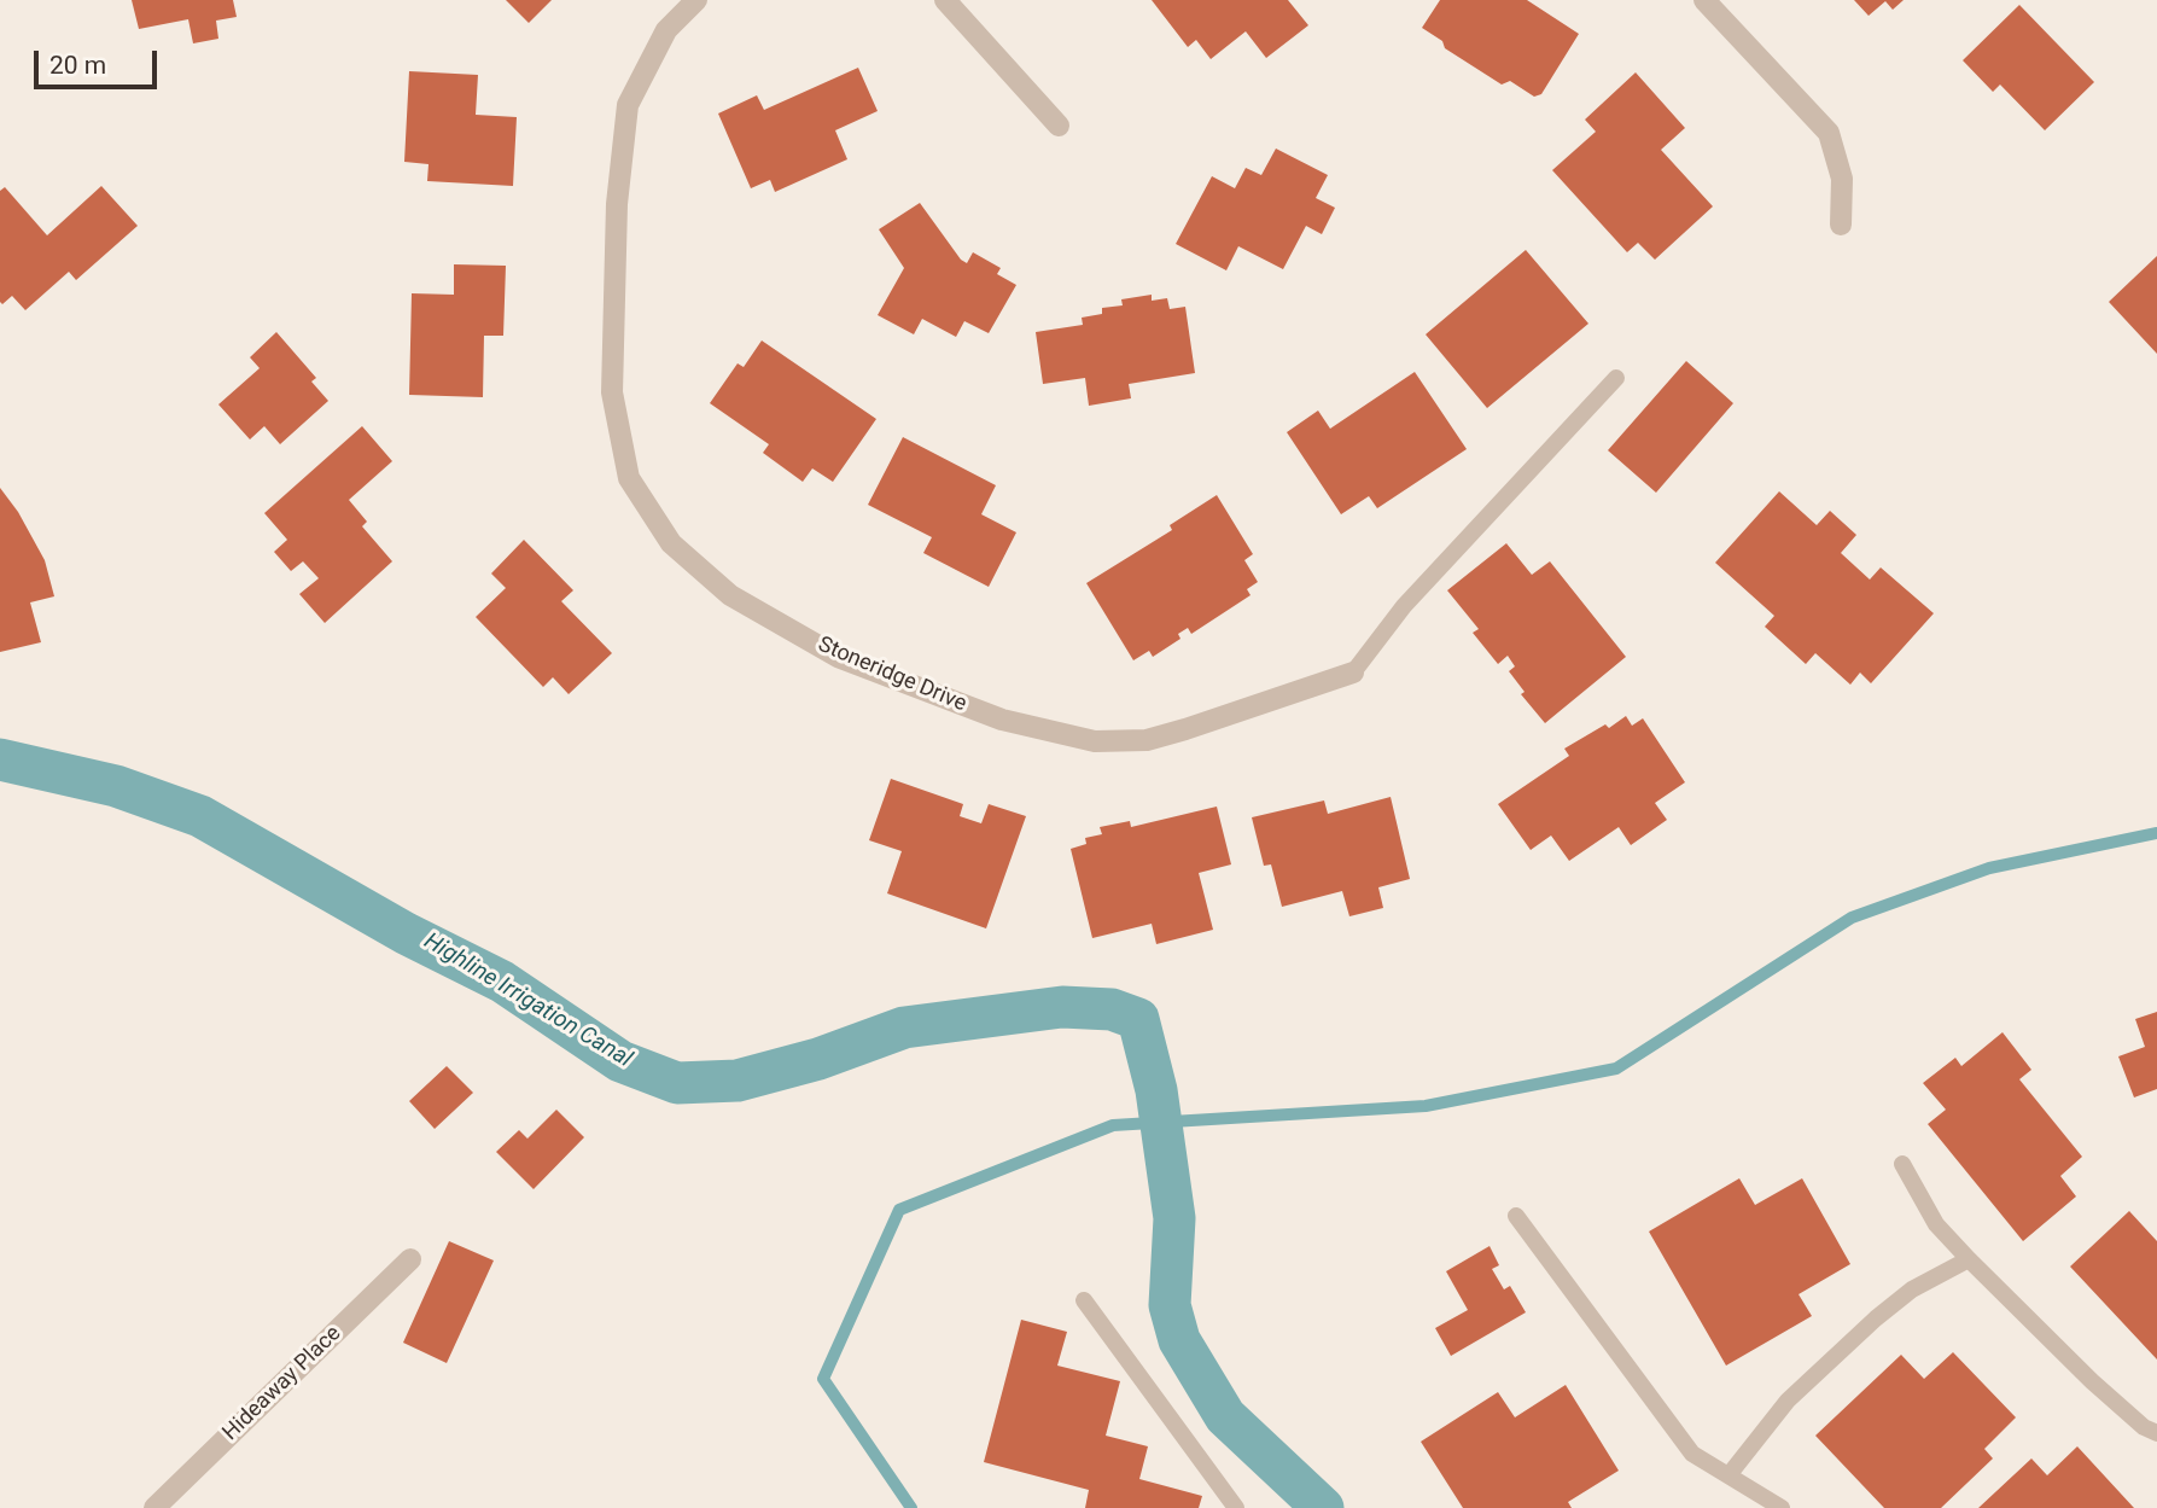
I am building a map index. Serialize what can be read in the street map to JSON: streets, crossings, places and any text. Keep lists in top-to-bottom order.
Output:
{
  "streets": {
    "street": ["Stoneridge Drive", "Hideaway Place"]
  },
  "water": ["Highline Irrigation Canal"],
  "scale_bar": "20 m"
}
